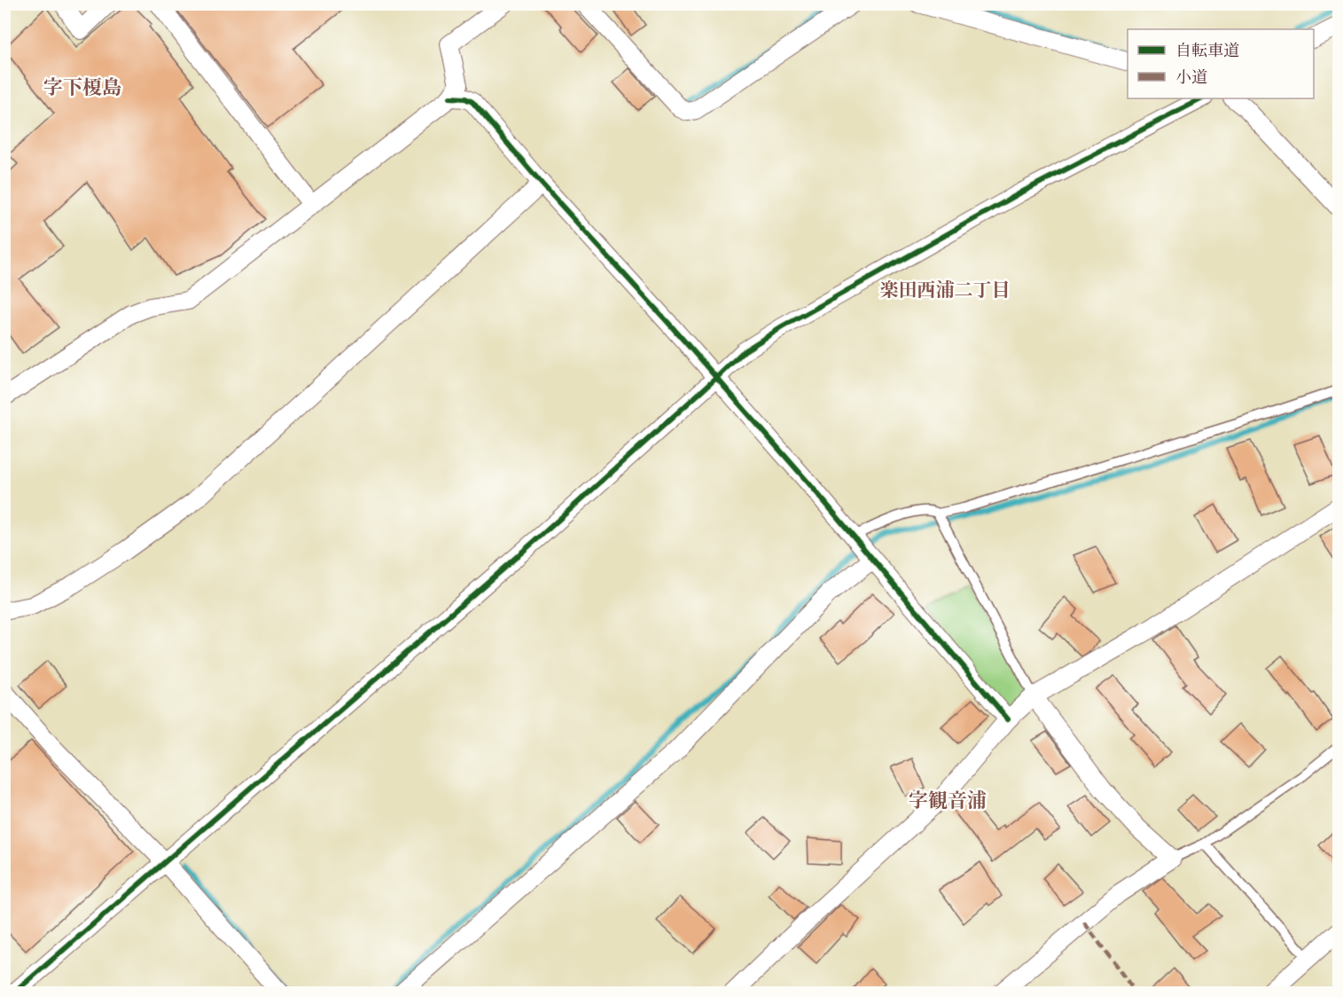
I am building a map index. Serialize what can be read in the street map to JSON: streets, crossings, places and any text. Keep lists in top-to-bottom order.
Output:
{
  "districts": ["字下榎島", "楽田西浦二丁目", "字観音浦"],
  "legend": ["自転車道", "小道"]
}
